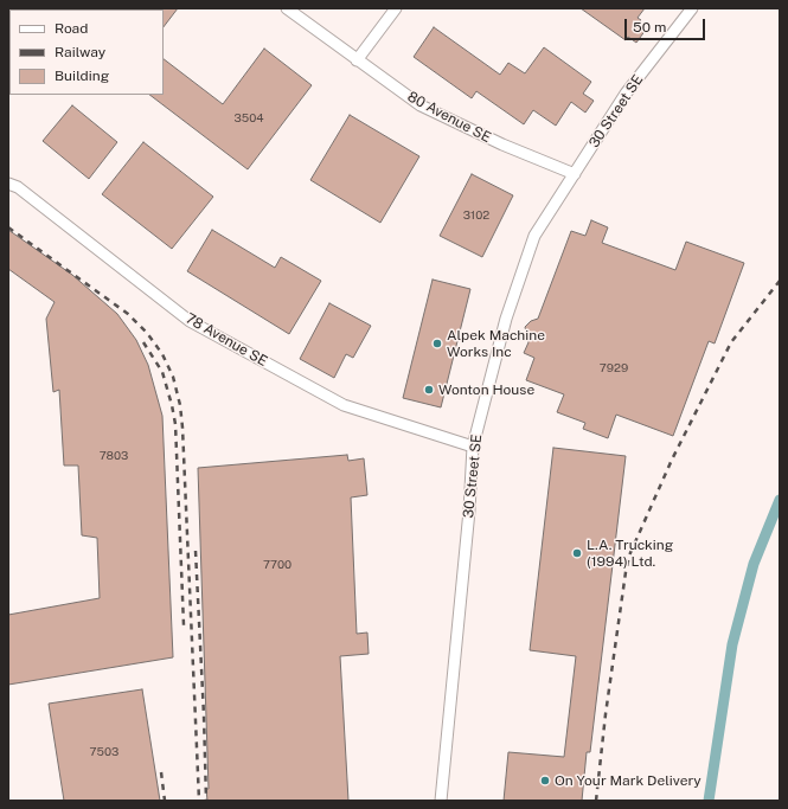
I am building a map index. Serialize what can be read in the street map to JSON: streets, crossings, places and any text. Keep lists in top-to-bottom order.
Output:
{
  "streets": {
    "street": ["30 Street SE", "80 Avenue SE", "78 Avenue SE"]
  },
  "crossings": [
    ["30 Street SE", "80 Avenue SE"],
    ["30 Street SE", "78 Avenue SE"]
  ],
  "places": [
    "Alpek Machine Works Inc",
    "Wonton House",
    "L.A. Trucking (1994) Ltd.",
    "On Your Mark Delivery"
  ],
  "house_numbers": [
    "3504",
    "3102",
    "7929",
    "7803",
    "7700",
    "7503"
  ],
  "legend": ["Road", "Railway", "Building"],
  "scale_bar": "50 m"
}
